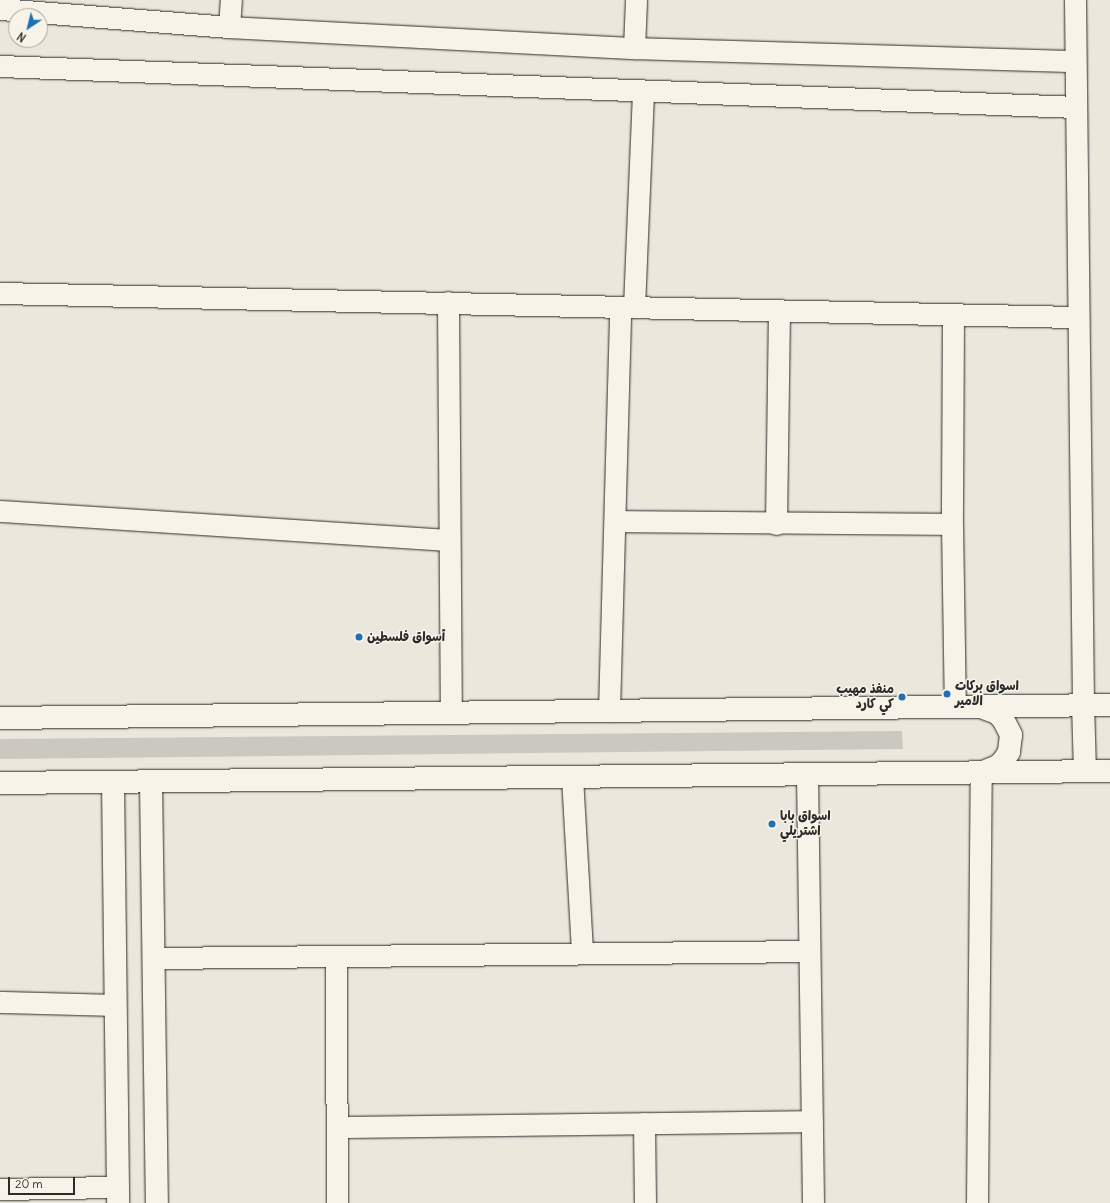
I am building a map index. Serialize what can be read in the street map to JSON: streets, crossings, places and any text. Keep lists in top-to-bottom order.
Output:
{
  "places": [
    "أسواق فلسطين",
    "اسواق بركات الامير",
    "منفذ مهيب كي كارد",
    "اسواق بابا اشتريلي"
  ],
  "scale_bar": "20 m",
  "north": "bottom left"
}
